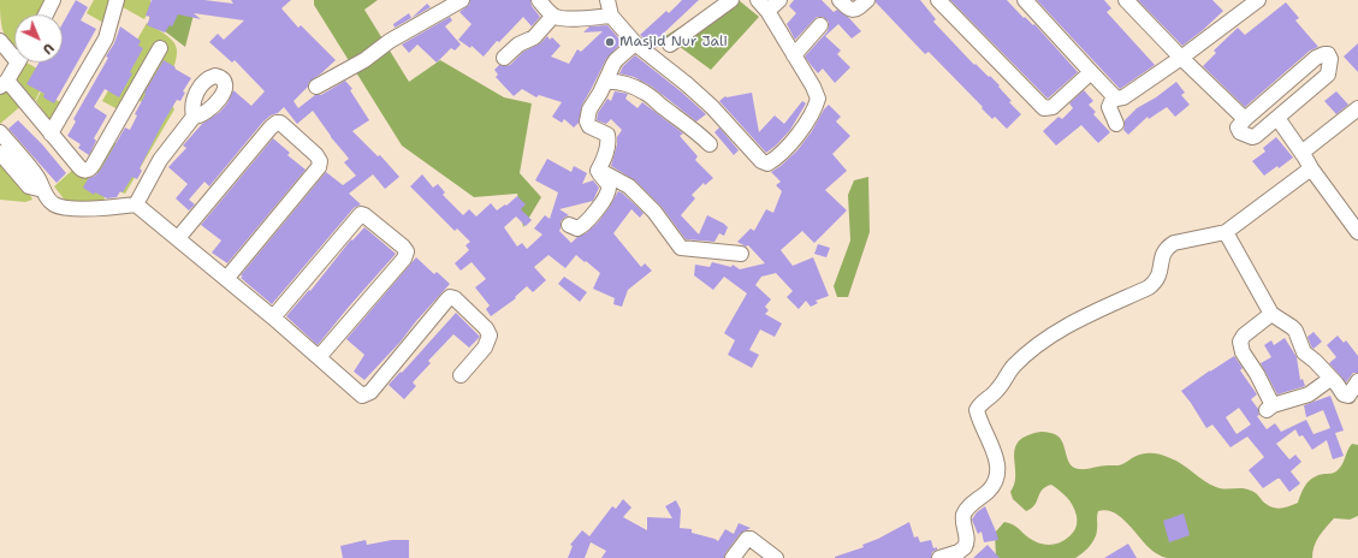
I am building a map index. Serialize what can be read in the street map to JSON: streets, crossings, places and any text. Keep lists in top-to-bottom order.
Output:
{
  "places": ["Masjid Nur Jali"],
  "north": "bottom right"
}
